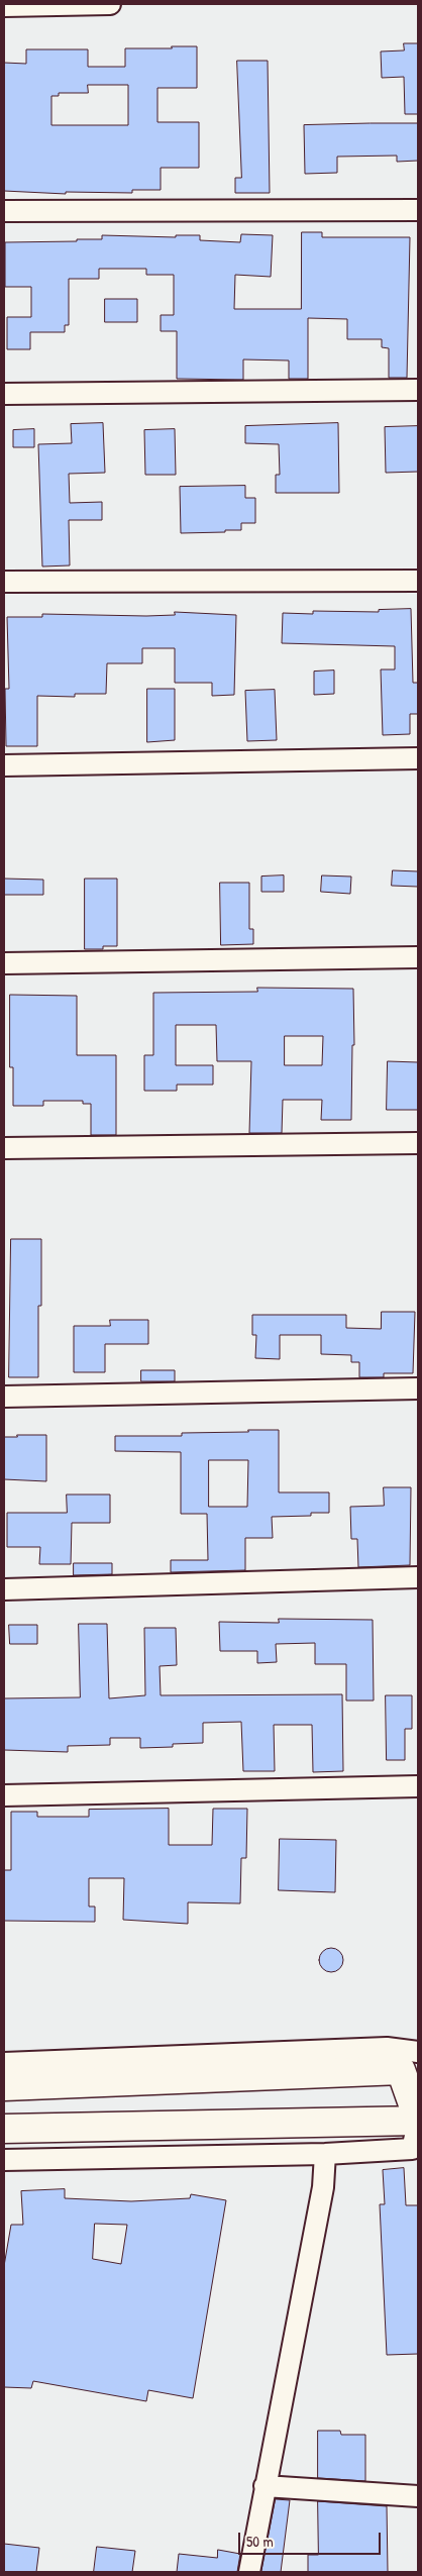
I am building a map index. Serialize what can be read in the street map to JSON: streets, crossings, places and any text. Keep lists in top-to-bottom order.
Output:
{
  "scale_bar": "50 m"
}
